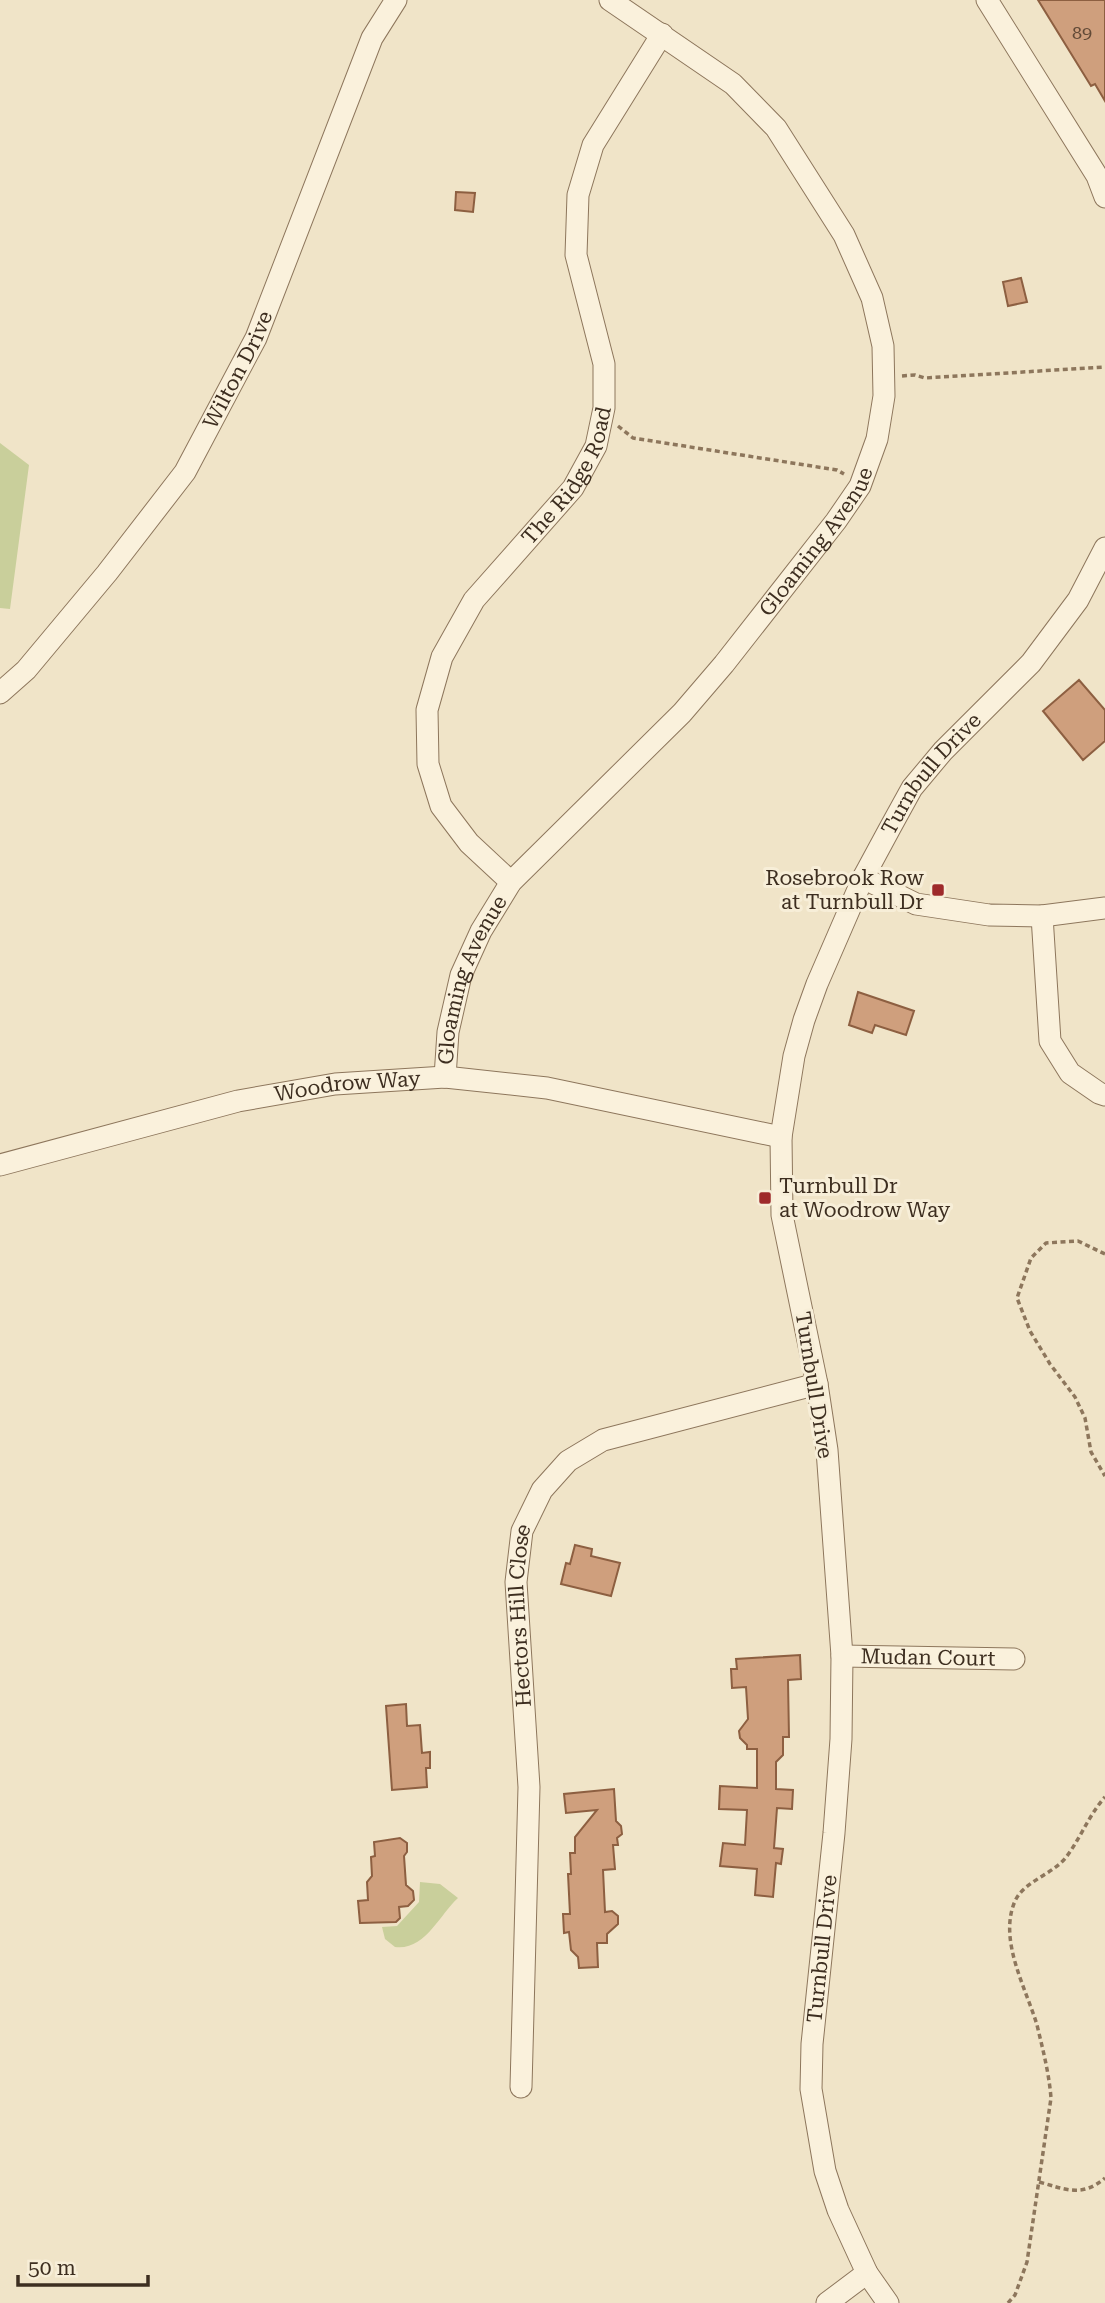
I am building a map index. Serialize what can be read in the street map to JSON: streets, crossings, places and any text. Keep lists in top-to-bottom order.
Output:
{
  "streets": {
    "street": [
      "Wilton Drive",
      "The Ridge Road",
      "Gloaming Avenue",
      "Turnbull Drive",
      "Woodrow Way",
      "Hectors Hill Close",
      "Mudan Court"
    ]
  },
  "crossings": [
    ["The Ridge Road", "Gloaming Avenue"],
    ["Gloaming Avenue", "Woodrow Way"],
    ["Turnbull Drive", "Woodrow Way"],
    ["Turnbull Drive", "Hectors Hill Close"],
    ["Turnbull Drive", "Mudan Court"]
  ],
  "places": {
    "transit": ["Rosebrook Row at Turnbull Dr", "Turnbull Dr at Woodrow Way"]
  },
  "house_numbers": ["89"],
  "scale_bar": "50 m"
}
